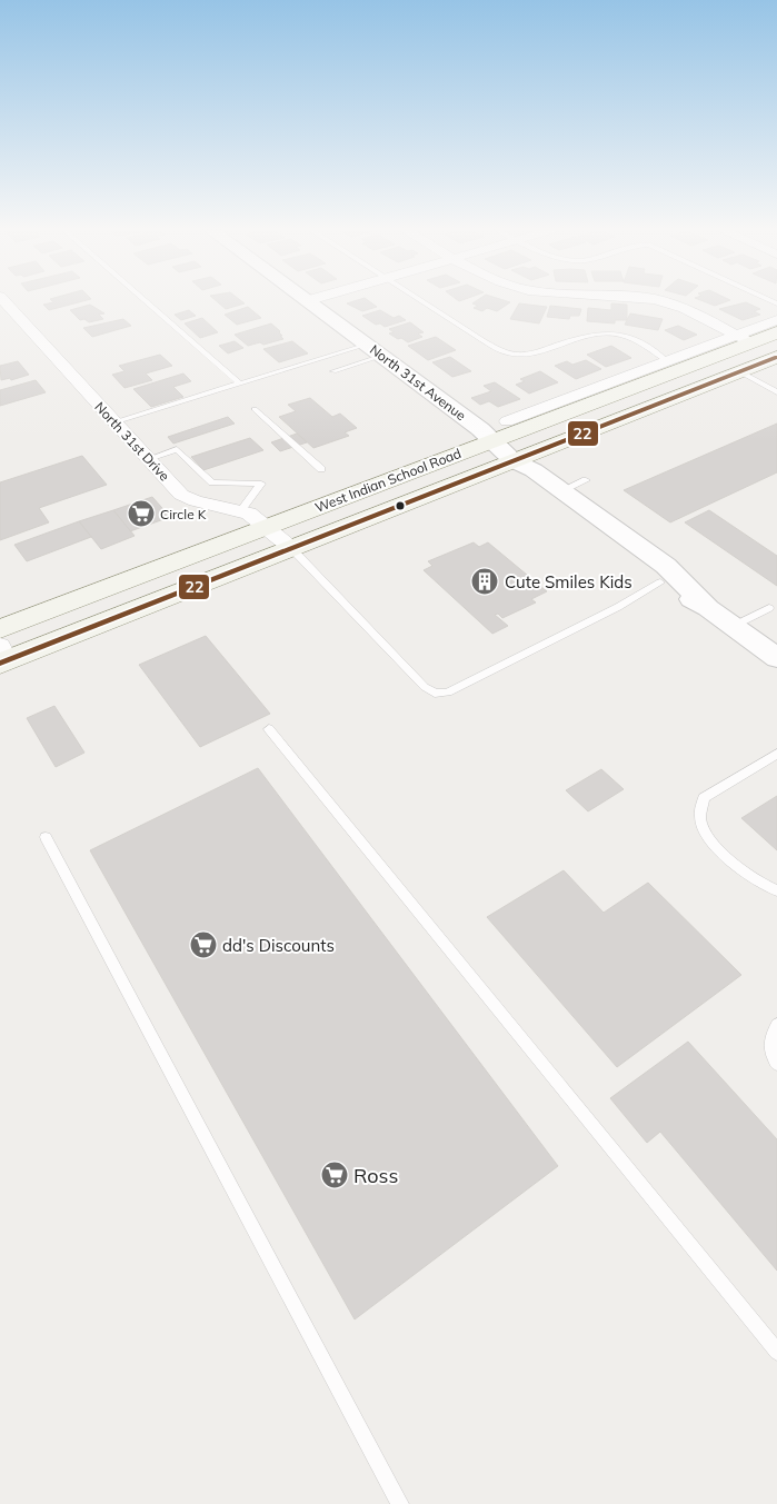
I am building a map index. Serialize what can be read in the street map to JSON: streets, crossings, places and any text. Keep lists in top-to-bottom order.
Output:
{
  "streets": {
    "main road": ["West Indian School Road"],
    "street": ["North 31st Avenue", "North 31st Drive"]
  },
  "crossings": [
    ["North 31st Avenue", "West Indian School Road"],
    ["North 31st Drive", "West Indian School Road"]
  ],
  "places": {
    "supermarket": ["Circle K", "dd's Discounts", "Ross"],
    "building": ["Cute Smiles Kids"]
  },
  "lines": ["transit line 22"]
}
